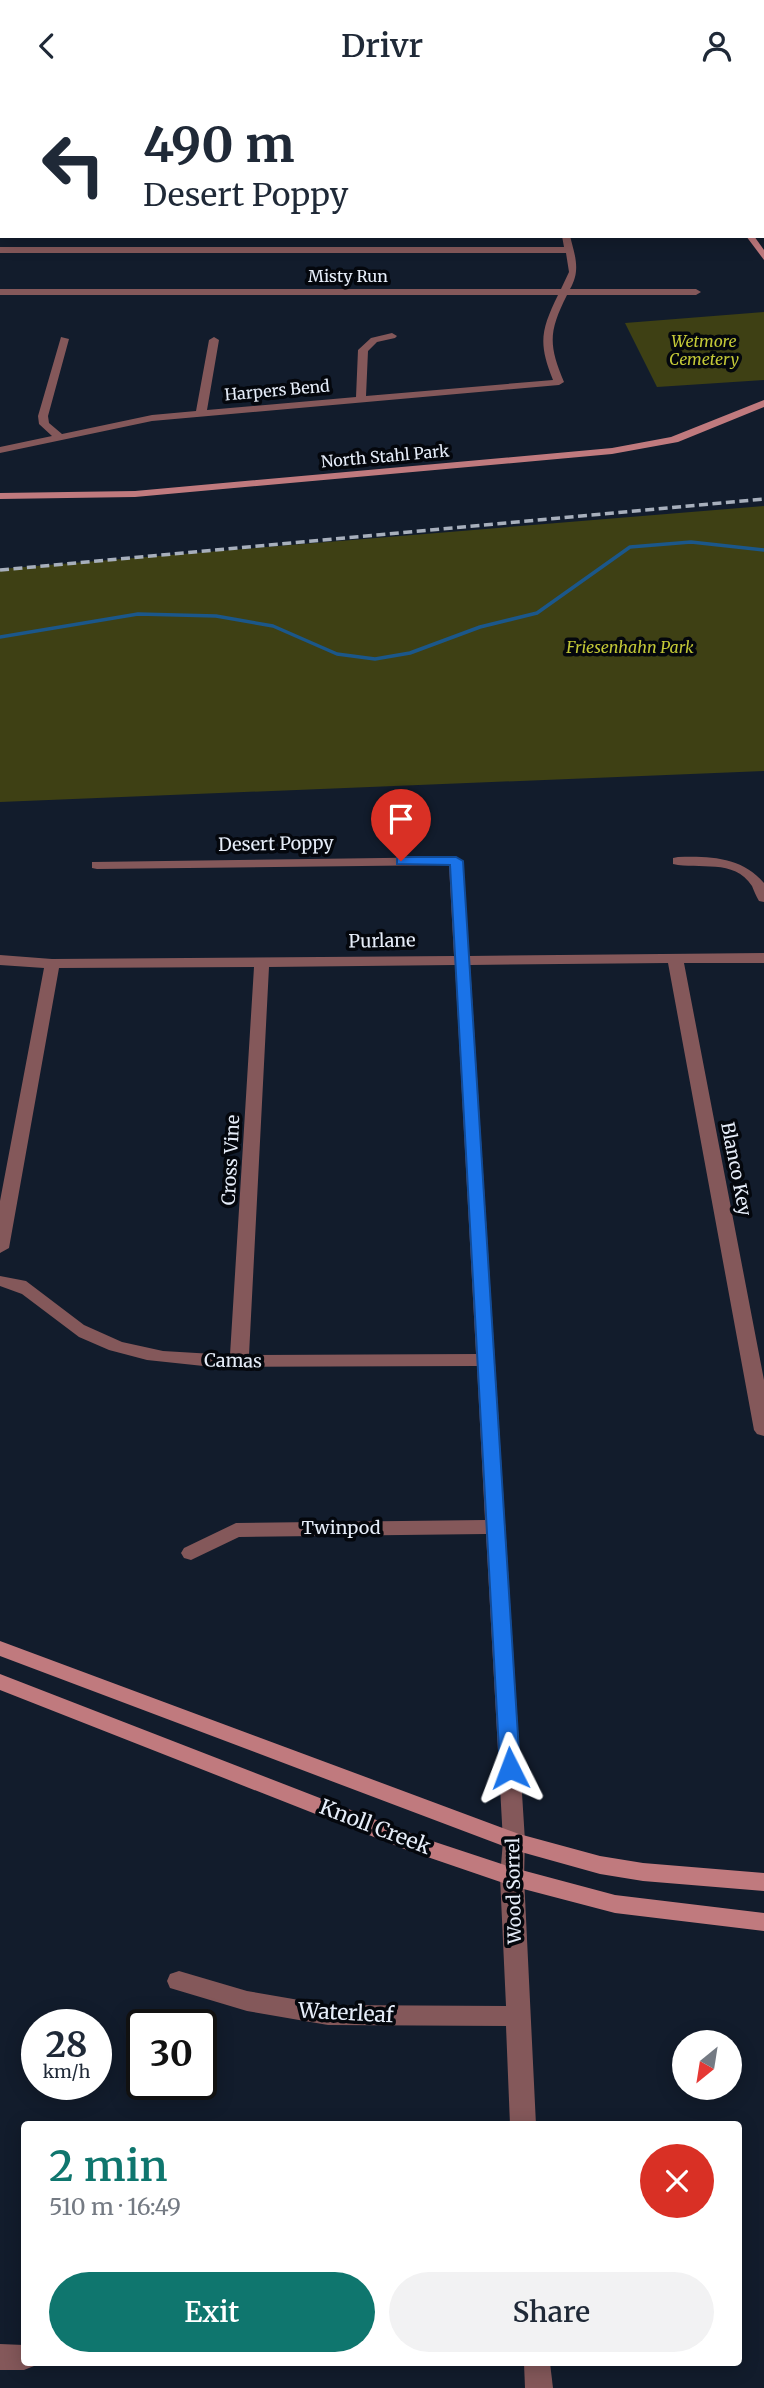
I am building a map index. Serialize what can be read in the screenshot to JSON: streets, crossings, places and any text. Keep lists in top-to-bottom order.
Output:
{
  "streets": {
    "street": [
      "Misty Run",
      "Harpers Bend",
      "North Stahl Park",
      "Desert Poppy",
      "Purlane",
      "Cross Vine",
      "Blanco Key",
      "Camas",
      "Twinpod",
      "Knoll Creek",
      "Wood Sorrel",
      "Waterleaf"
    ]
  },
  "crossings": [
    ["Misty Run", "Harpers Bend"],
    ["Desert Poppy", "Wood Sorrel"],
    ["Purlane", "Cross Vine"],
    ["Purlane", "Blanco Key"],
    ["Purlane", "Wood Sorrel"],
    ["Cross Vine", "Camas"],
    ["Camas", "Wood Sorrel"],
    ["Twinpod", "Wood Sorrel"],
    ["Knoll Creek", "Wood Sorrel"],
    ["Wood Sorrel", "Waterleaf"]
  ],
  "parks": ["Wetmore Cemetery", "Friesenhahn Park"],
  "north": "bottom left",
  "page": {
    "header": "Drivr",
    "turn": ["490 m", "Desert Poppy"],
    "speed": "28 km/h",
    "limit": "30",
    "heading": ["2 min", "510 m · 16:49"],
    "buttons": ["Exit", "Share"]
  }
}
